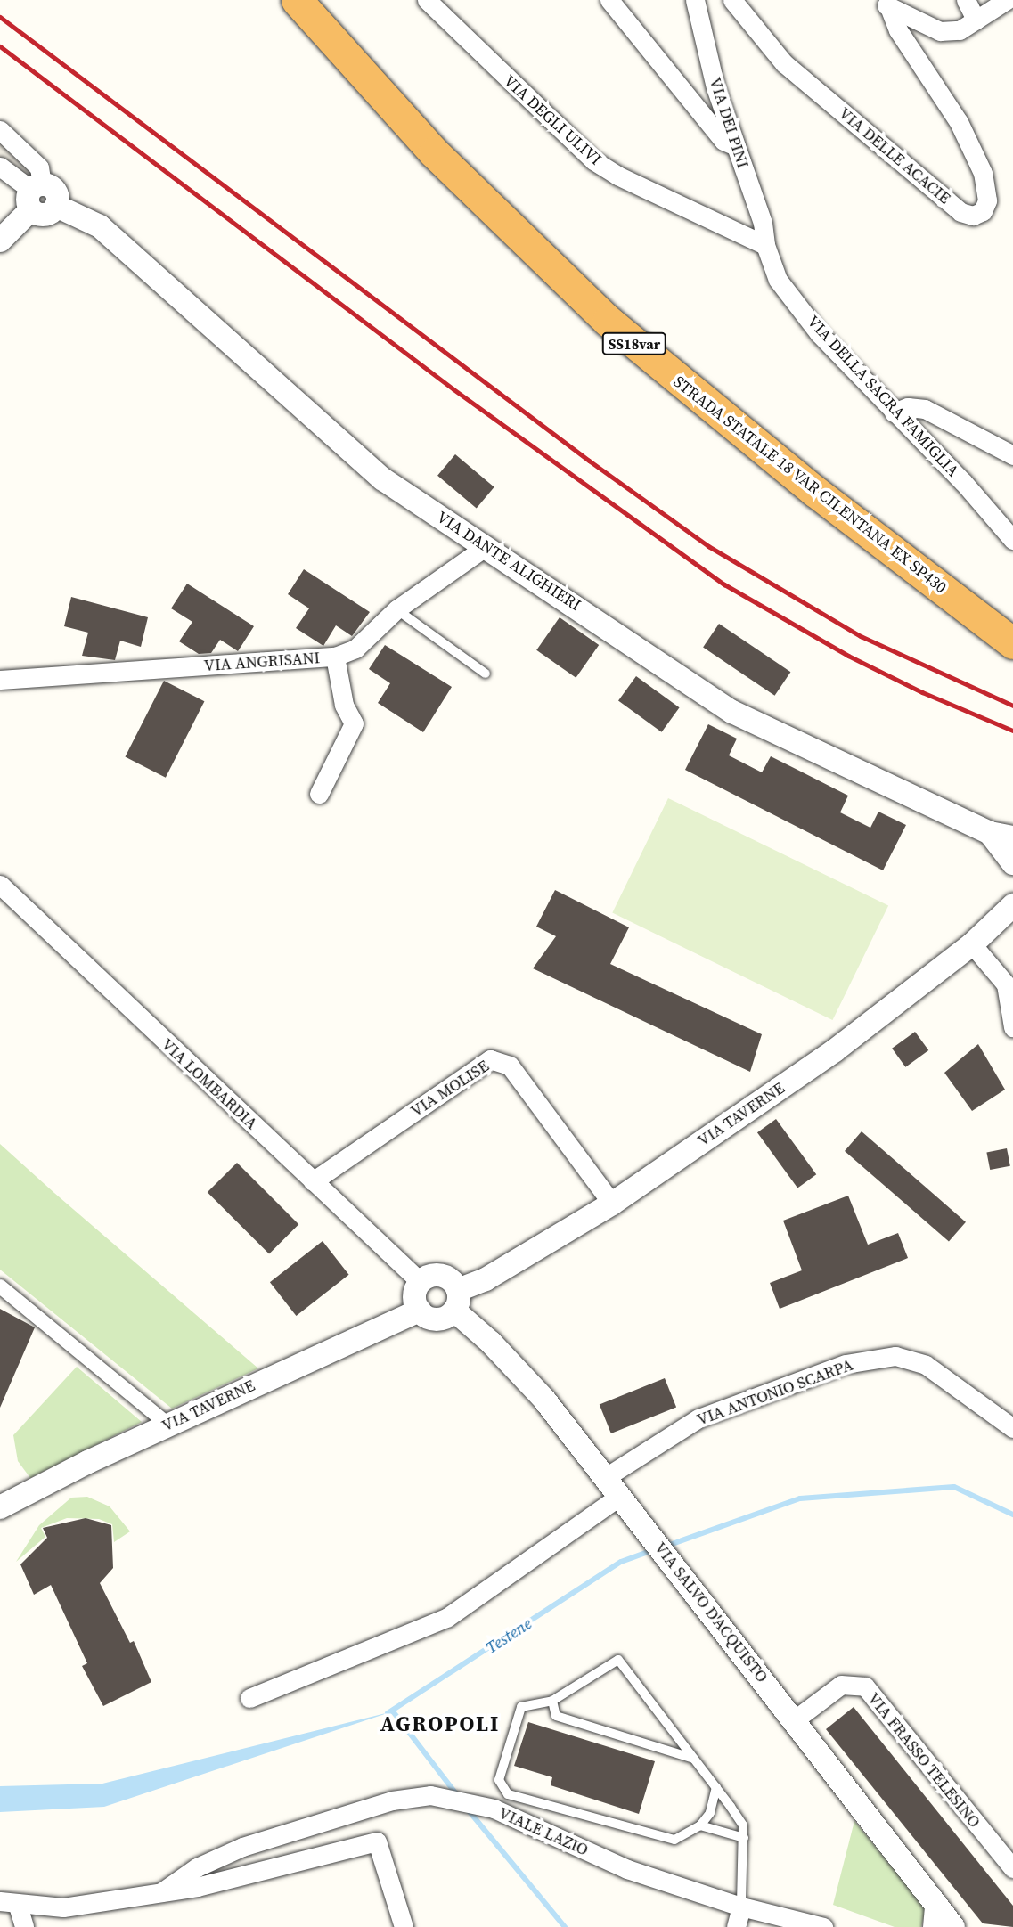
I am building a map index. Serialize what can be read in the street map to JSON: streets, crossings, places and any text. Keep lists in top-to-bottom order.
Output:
{
  "streets": {
    "highway": ["SS18var", "STRADA STATALE 18 VAR CILENTANA EX SP430"],
    "street": [
      "VIA DEGLI ULIVI",
      "VIA DEI PINI",
      "VIA DELLE ACACIE",
      "VIA DELLA SACRA FAMIGLIA",
      "VIA DANTE ALIGHIERI",
      "VIA ANGRISANI",
      "VIA LOMBARDIA",
      "VIA MOLISE",
      "VIA TAVERNE",
      "VIA ANTONIO SCARPA",
      "VIA SALVO D'ACQUISTO",
      "VIA FRASSO TELESINO",
      "VIALE LAZIO"
    ]
  },
  "crossings": [
    ["VIA DEGLI ULIVI", "VIA DEI PINI"],
    ["VIA DEGLI ULIVI", "VIA DELLA SACRA FAMIGLIA"],
    ["VIA DEI PINI", "VIA DELLA SACRA FAMIGLIA"],
    ["VIA DANTE ALIGHIERI", "VIA ANGRISANI"],
    ["VIA LOMBARDIA", "VIA MOLISE"],
    ["VIA LOMBARDIA", "VIA TAVERNE"],
    ["VIA LOMBARDIA", "VIA SALVO D'ACQUISTO"],
    ["VIA MOLISE", "VIA TAVERNE"],
    ["VIA TAVERNE", "VIA SALVO D'ACQUISTO"],
    ["VIA ANTONIO SCARPA", "VIA SALVO D'ACQUISTO"],
    ["VIA SALVO D'ACQUISTO", "VIA FRASSO TELESINO"]
  ],
  "districts": ["AGROPOLI"],
  "water": ["Testene"]
}
